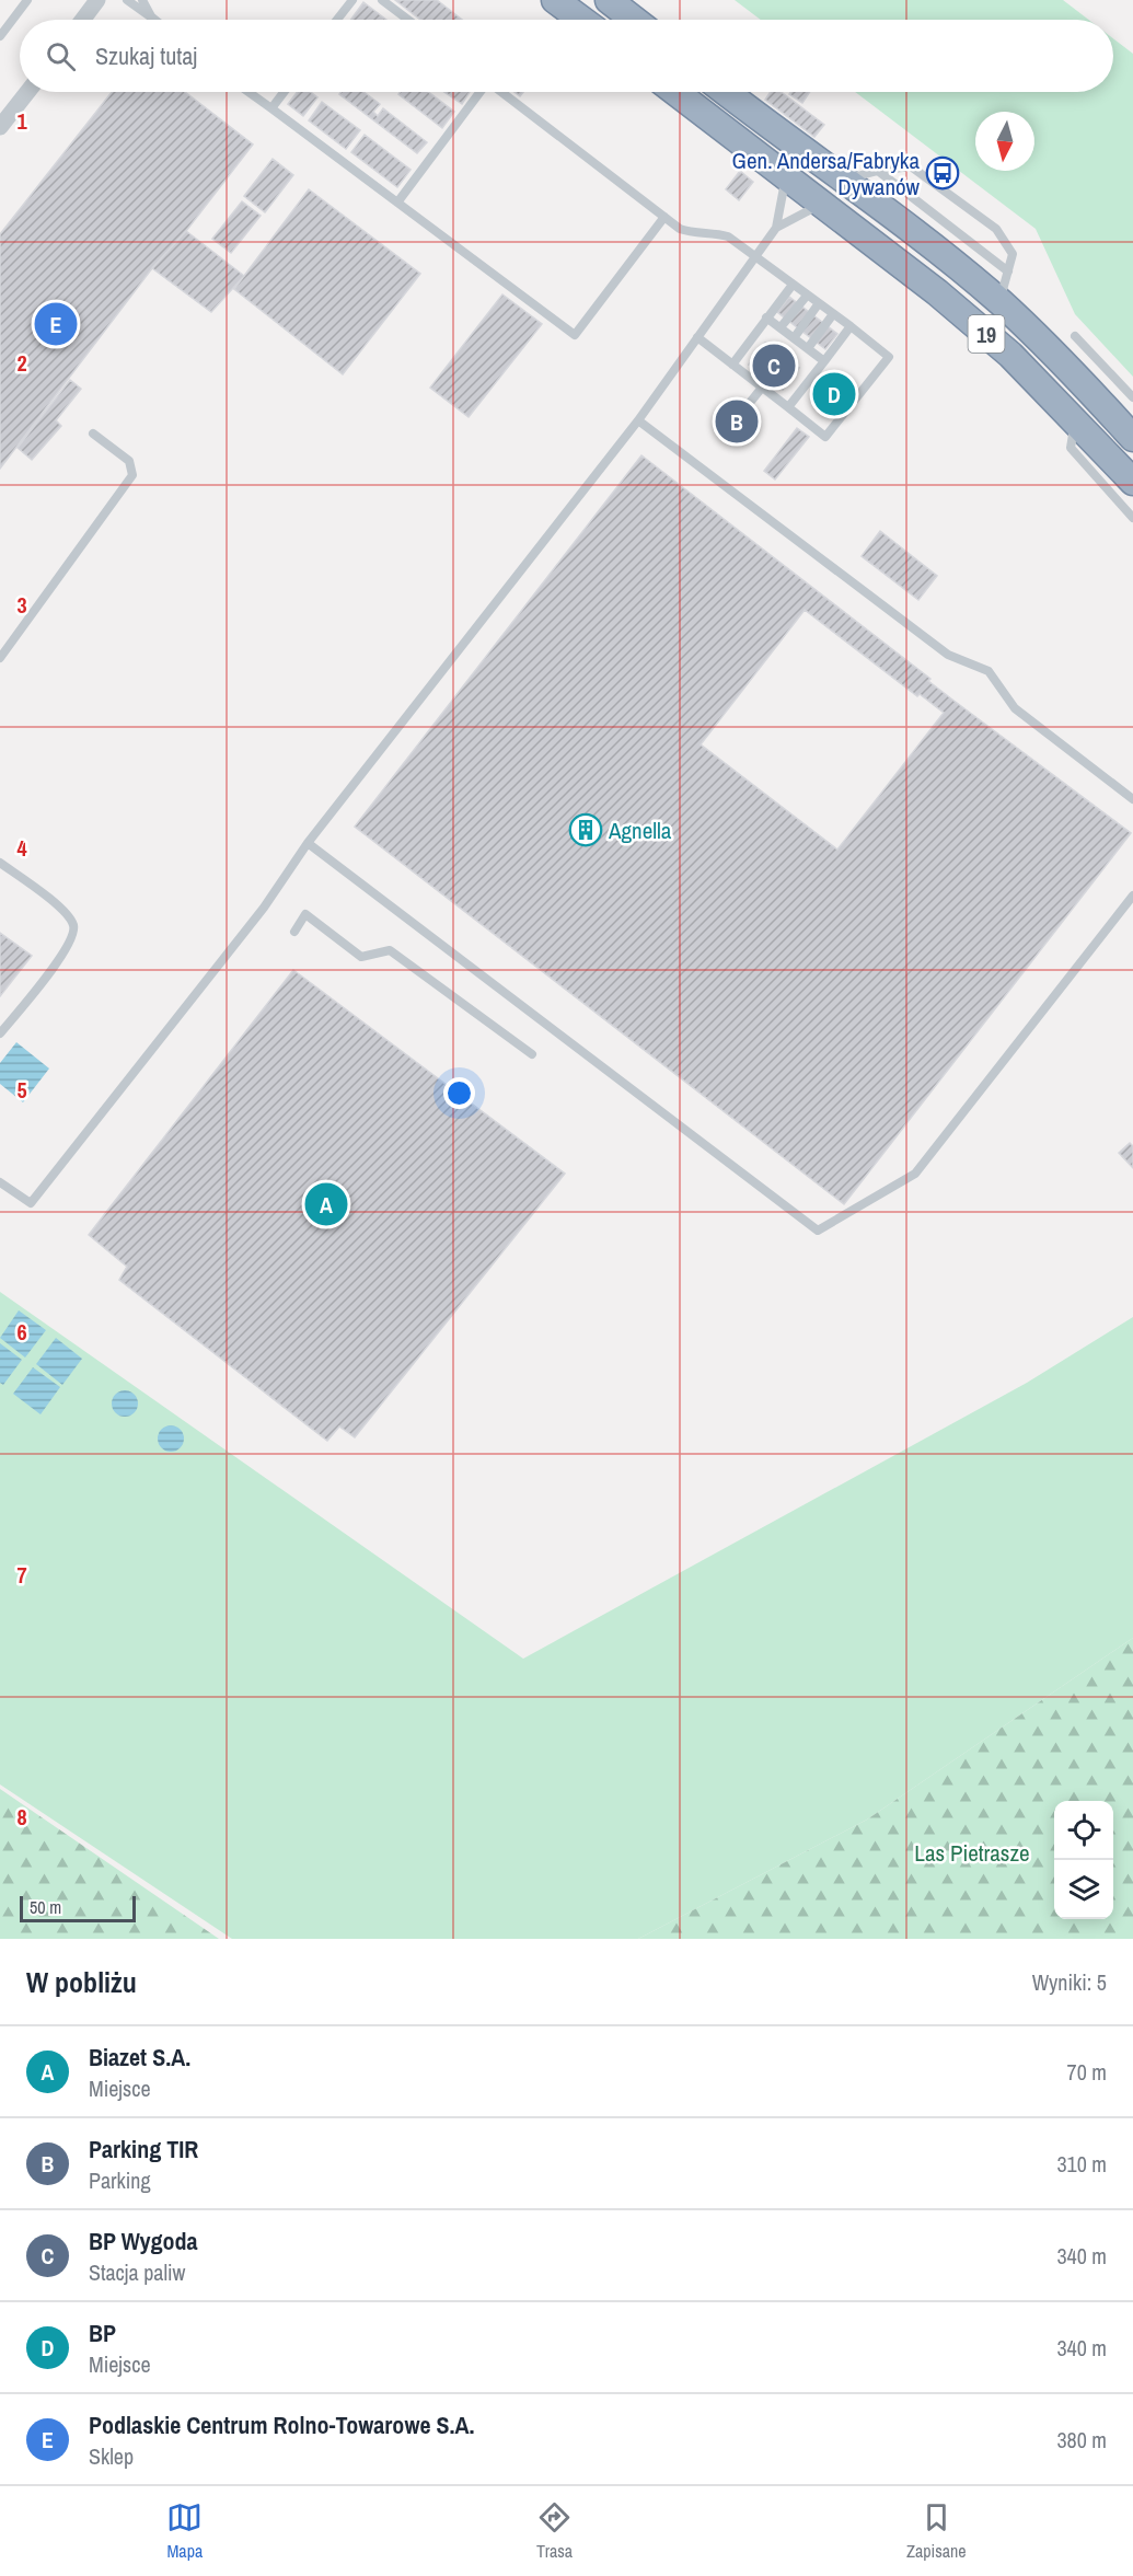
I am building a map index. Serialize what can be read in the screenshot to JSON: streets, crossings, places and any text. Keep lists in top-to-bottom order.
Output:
{
  "streets": {
    "highway": ["19"]
  },
  "parks": ["Las Pietrasze"],
  "places": {
    "bus stop": ["Gen. Andersa/Fabryka Dywanów"],
    "building": ["Agnella"]
  },
  "scale_bar": "50 m",
  "north": "bottom",
  "page": {
    "search": "Szukaj tutaj",
    "pins": [
      "E",
      "C",
      "D",
      "B",
      "A"
    ],
    "scale": "50 m",
    "heading": ["W pobliżu", "Wyniki: 5"],
    "list": [
      {
        "mark": "A",
        "name": "Biazet S.A.",
        "note": "Miejsce",
        "value": "70 m"
      },
      {
        "mark": "B",
        "name": "Parking TIR",
        "note": "Parking",
        "value": "310 m"
      },
      {
        "mark": "C",
        "name": "BP Wygoda",
        "note": "Stacja paliw",
        "value": "340 m"
      },
      {
        "mark": "D",
        "name": "BP",
        "note": "Miejsce",
        "value": "340 m"
      },
      {
        "mark": "E",
        "name": "Podlaskie Centrum Rolno-Towarowe S.A.",
        "note": "Sklep",
        "value": "380 m"
      }
    ],
    "nav": ["Mapa", "Trasa", "Zapisane"]
  },
  "grid": {
    "rows": [
      "1",
      "2",
      "3",
      "4",
      "5",
      "6",
      "7",
      "8"
    ]
  }
}
